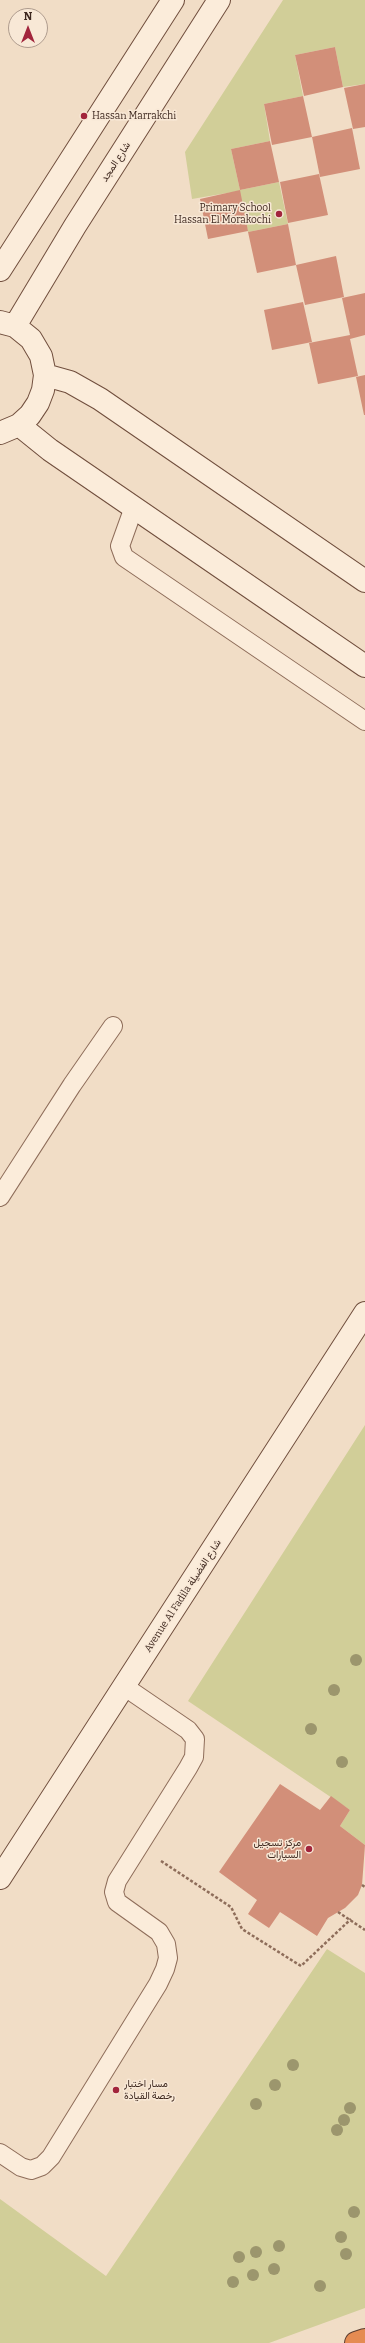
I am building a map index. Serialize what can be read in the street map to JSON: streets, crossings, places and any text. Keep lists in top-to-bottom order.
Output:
{
  "streets": {
    "street": ["شارع المجد", "Avenue Al Fadila شارع الفضيلة"]
  },
  "places": [
    "Hassan Marrakchi",
    "Primary School Hassan El Morakochi",
    "مركز تسجيل السيارات",
    "مسار اختبار رخصة القيادة"
  ],
  "north": "top"
}
